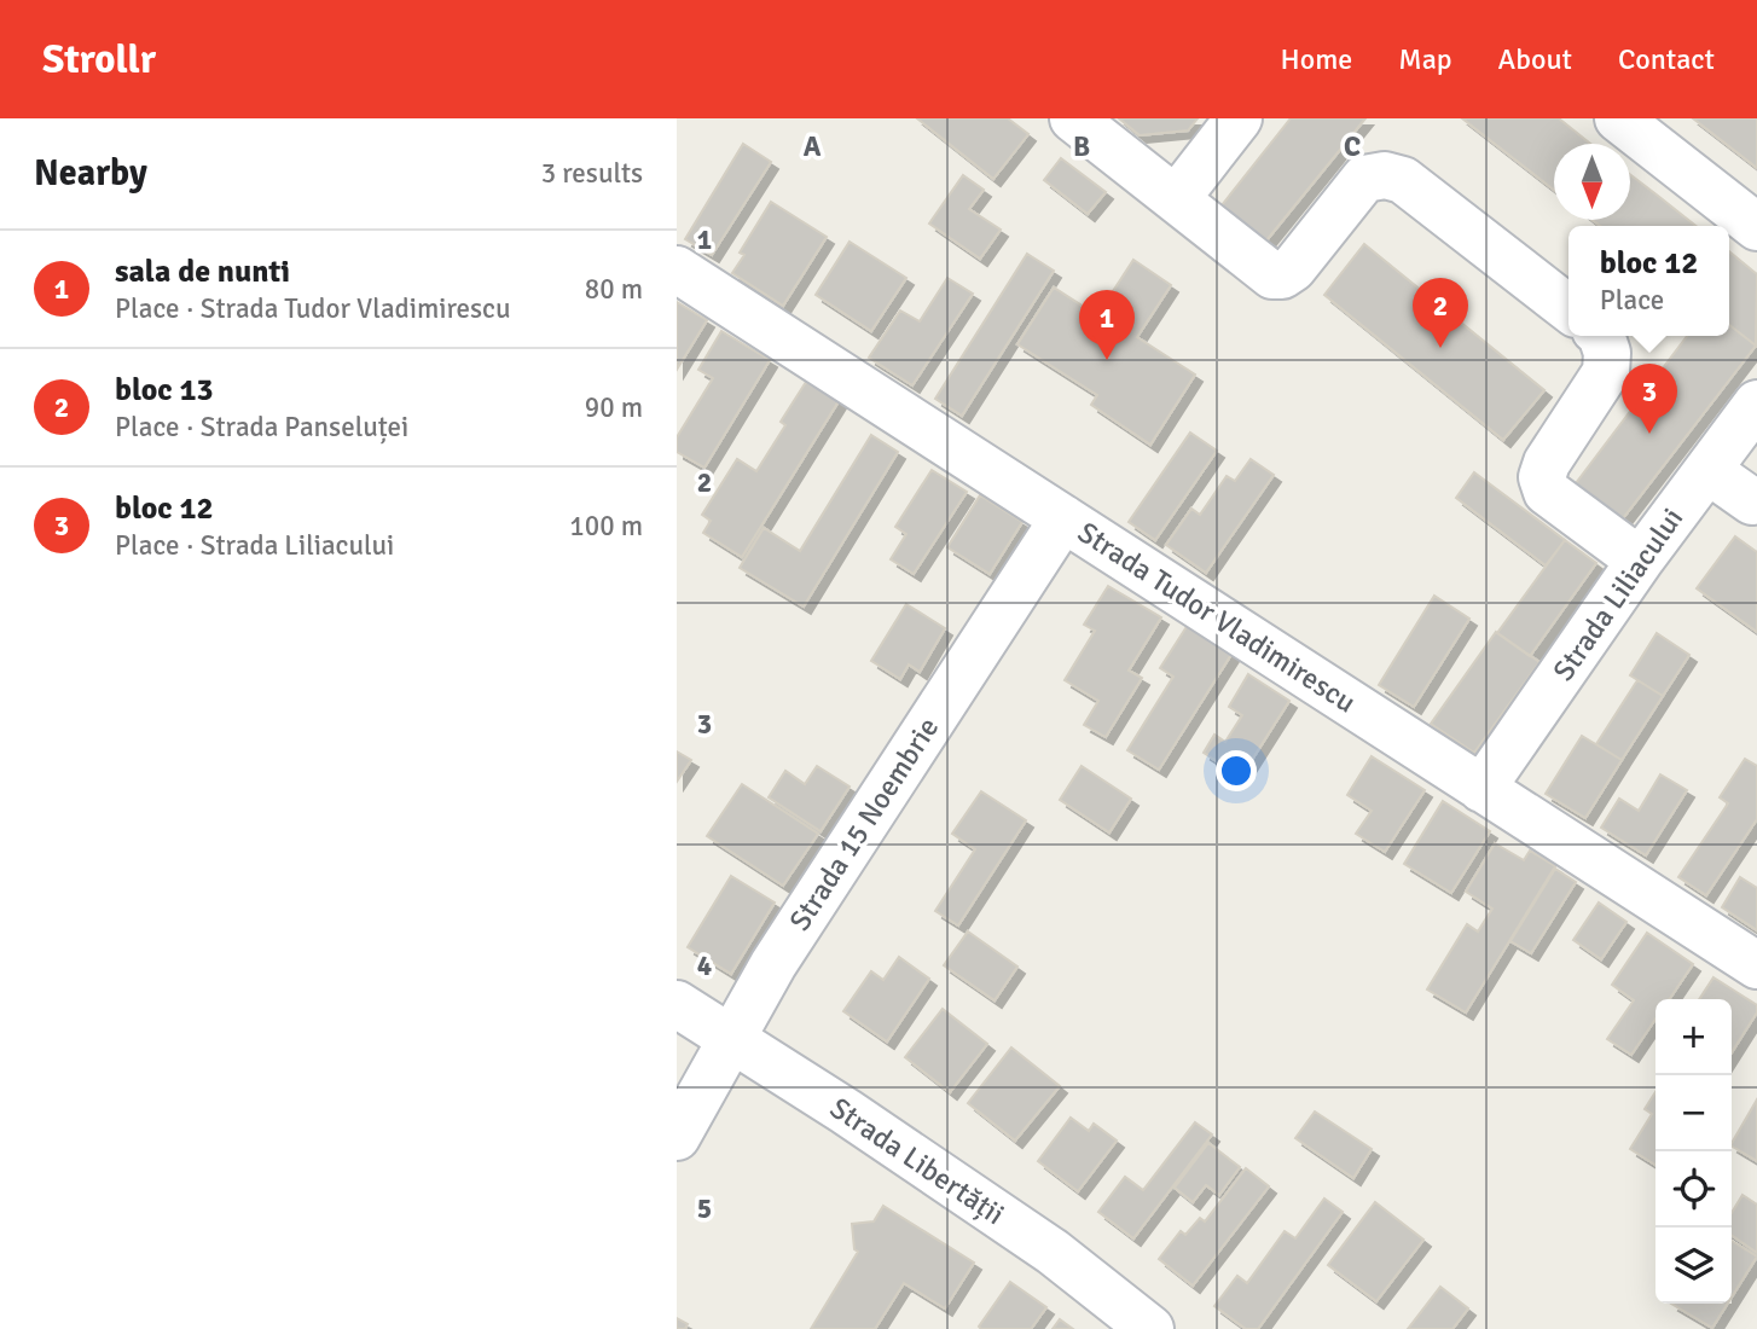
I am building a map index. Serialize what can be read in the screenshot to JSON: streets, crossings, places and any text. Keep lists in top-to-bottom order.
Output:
{
  "streets": {
    "street": [
      "Strada Liliacului",
      "Strada Tudor Vladimirescu",
      "Strada 15 Noembrie",
      "Strada Libertății"
    ]
  },
  "crossings": [
    ["Strada Liliacului", "Strada Tudor Vladimirescu"],
    ["Strada Tudor Vladimirescu", "Strada 15 Noembrie"],
    ["Strada 15 Noembrie", "Strada Libertății"]
  ],
  "north": "bottom",
  "page": {
    "header": "Strollr",
    "nav": [
      "Home",
      "Map",
      "About",
      "Contact"
    ],
    "heading": ["Nearby", "3 results"],
    "popup": ["bloc 12", "Place"],
    "list": [
      {
        "mark": "1",
        "name": "sala de nunti",
        "note": "Place · Strada Tudor Vladimirescu",
        "value": "80 m"
      },
      {
        "mark": "2",
        "name": "bloc 13",
        "note": "Place · Strada Panseluței",
        "value": "90 m"
      },
      {
        "mark": "3",
        "name": "bloc 12",
        "note": "Place · Strada Liliacului",
        "value": "100 m"
      }
    ],
    "pins": ["2", "1", "3"],
    "map_buttons": ["+", "−"]
  },
  "grid": {
    "columns": ["A", "B", "C"],
    "rows": [
      "1",
      "2",
      "3",
      "4",
      "5"
    ]
  }
}
